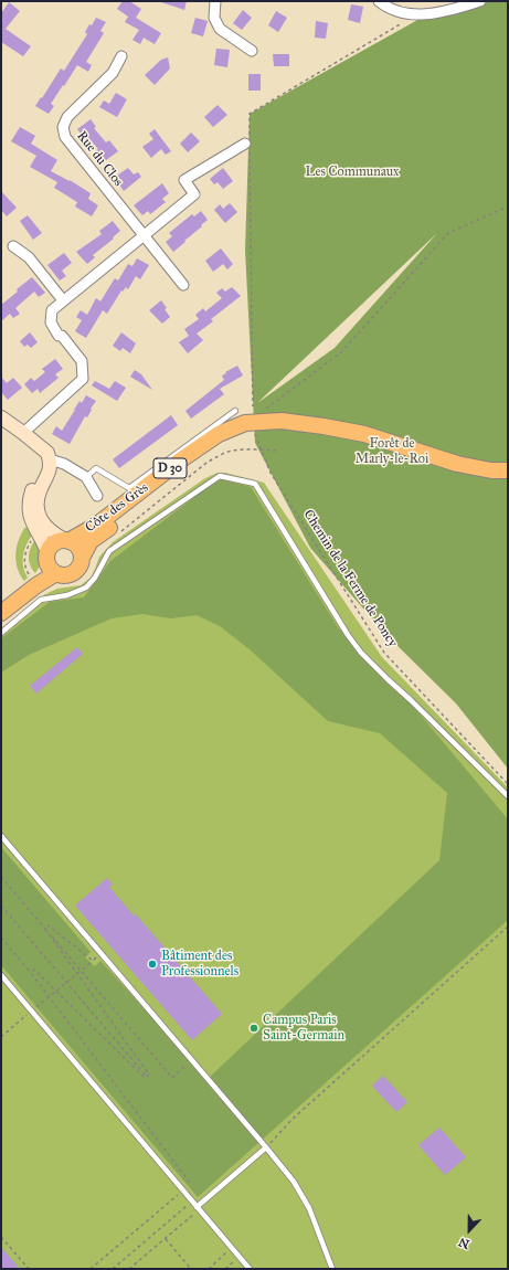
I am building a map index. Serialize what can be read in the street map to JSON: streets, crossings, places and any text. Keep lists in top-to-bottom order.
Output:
{
  "streets": {
    "main road": ["D 30", "Côte des Grès"],
    "street": ["Rue du Clos"],
    "path": ["Chemin de la Ferme de Poncy"]
  },
  "crossings": [
    ["Côte des Grès", "Chemin de la Ferme de Poncy"]
  ],
  "parks": ["Les Communaux", "Forêt de Marly-le-Roi"],
  "places": ["Bâtiment des Professionnels", "Campus Paris Saint-Germain"],
  "north": "bottom"
}
